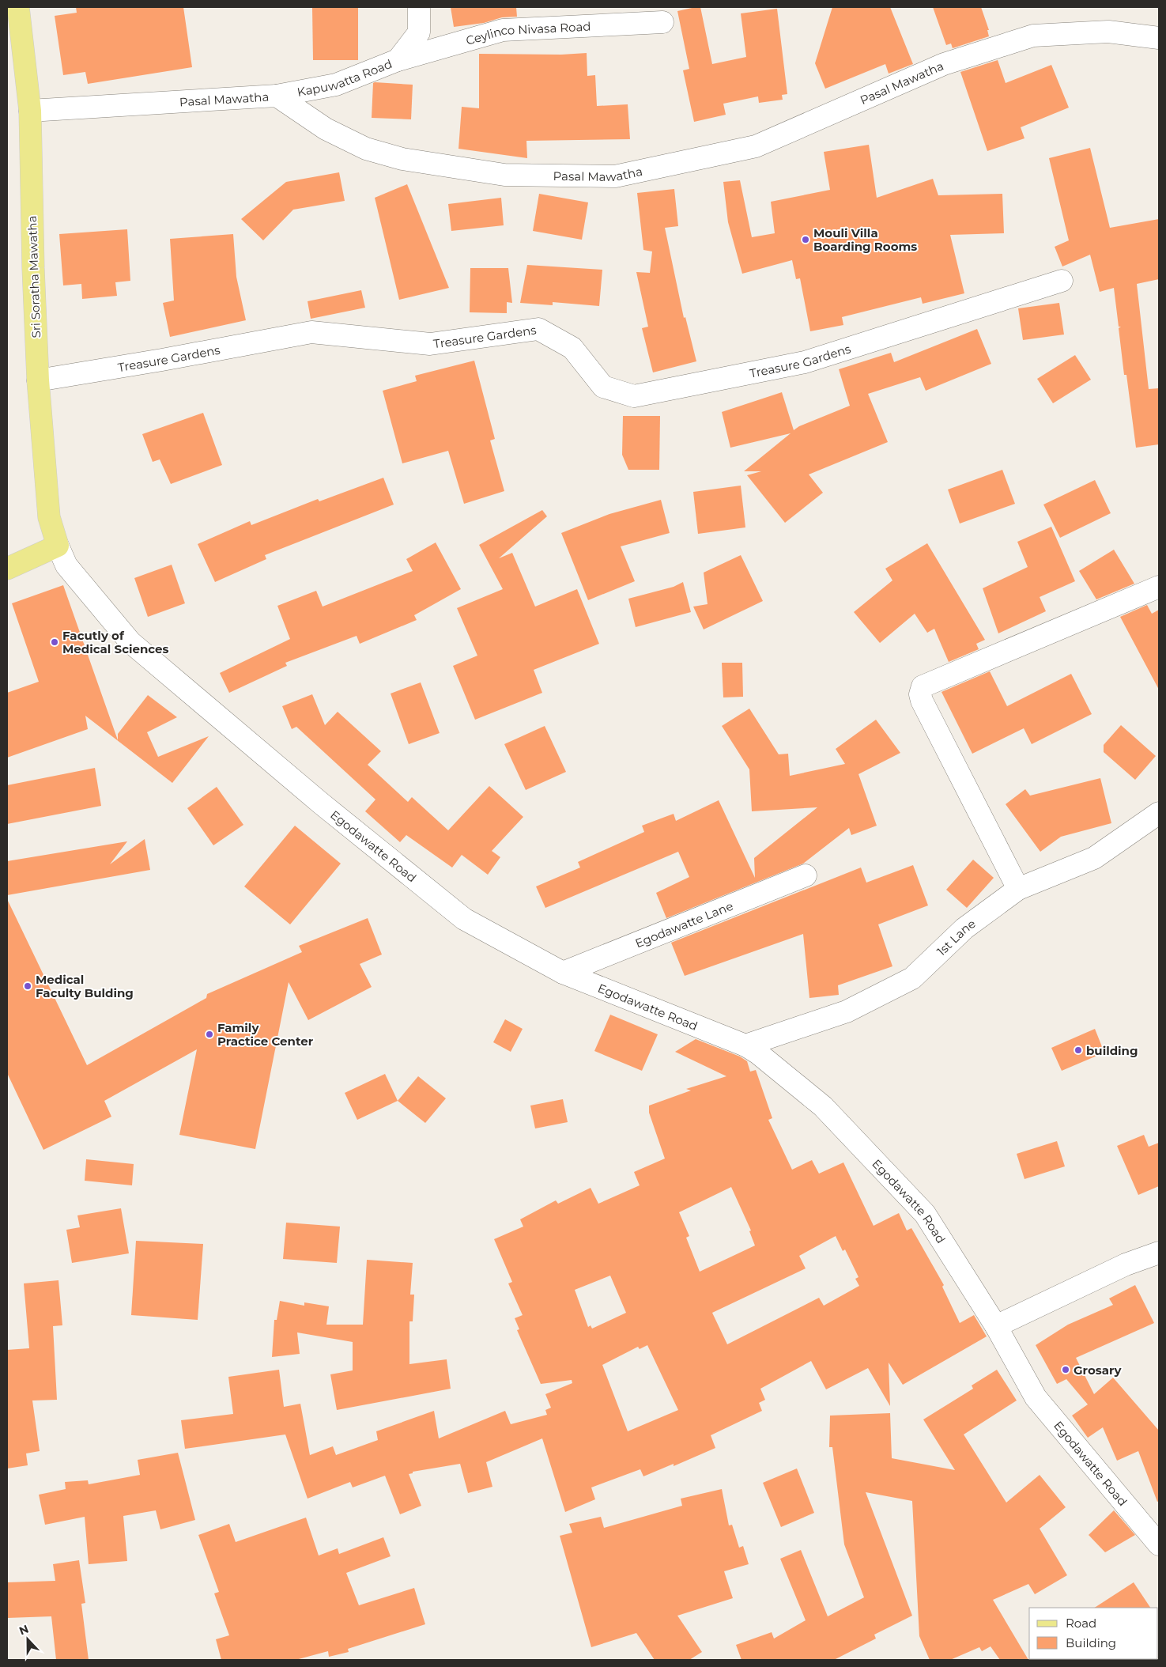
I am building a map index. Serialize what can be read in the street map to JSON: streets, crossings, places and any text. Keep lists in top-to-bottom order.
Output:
{
  "streets": {
    "main road": ["Sri Soratha Mawatha"],
    "street": [
      "Ceylinco Nivasa Road",
      "Kapuwatta Road",
      "Pasal Mawatha",
      "Treasure Gardens",
      "Egodawatte Road",
      "Egodawatte Lane",
      "1st Lane"
    ]
  },
  "crossings": [
    ["Ceylinco Nivasa Road", "Kapuwatta Road"],
    ["Kapuwatta Road", "Pasal Mawatha"],
    ["Pasal Mawatha", "Sri Soratha Mawatha"],
    ["Sri Soratha Mawatha", "Treasure Gardens"],
    ["Sri Soratha Mawatha", "Egodawatte Road"],
    ["Egodawatte Road", "Egodawatte Lane"],
    ["Egodawatte Road", "1st Lane"]
  ],
  "places": [
    "Mouli Villa Boarding Rooms",
    "Facutly of Medical Sciences",
    "Medical Faculty Bulding",
    "Family Practice Center",
    "building",
    "Grosary"
  ],
  "legend": ["Road", "Building"],
  "north": "top"
}
